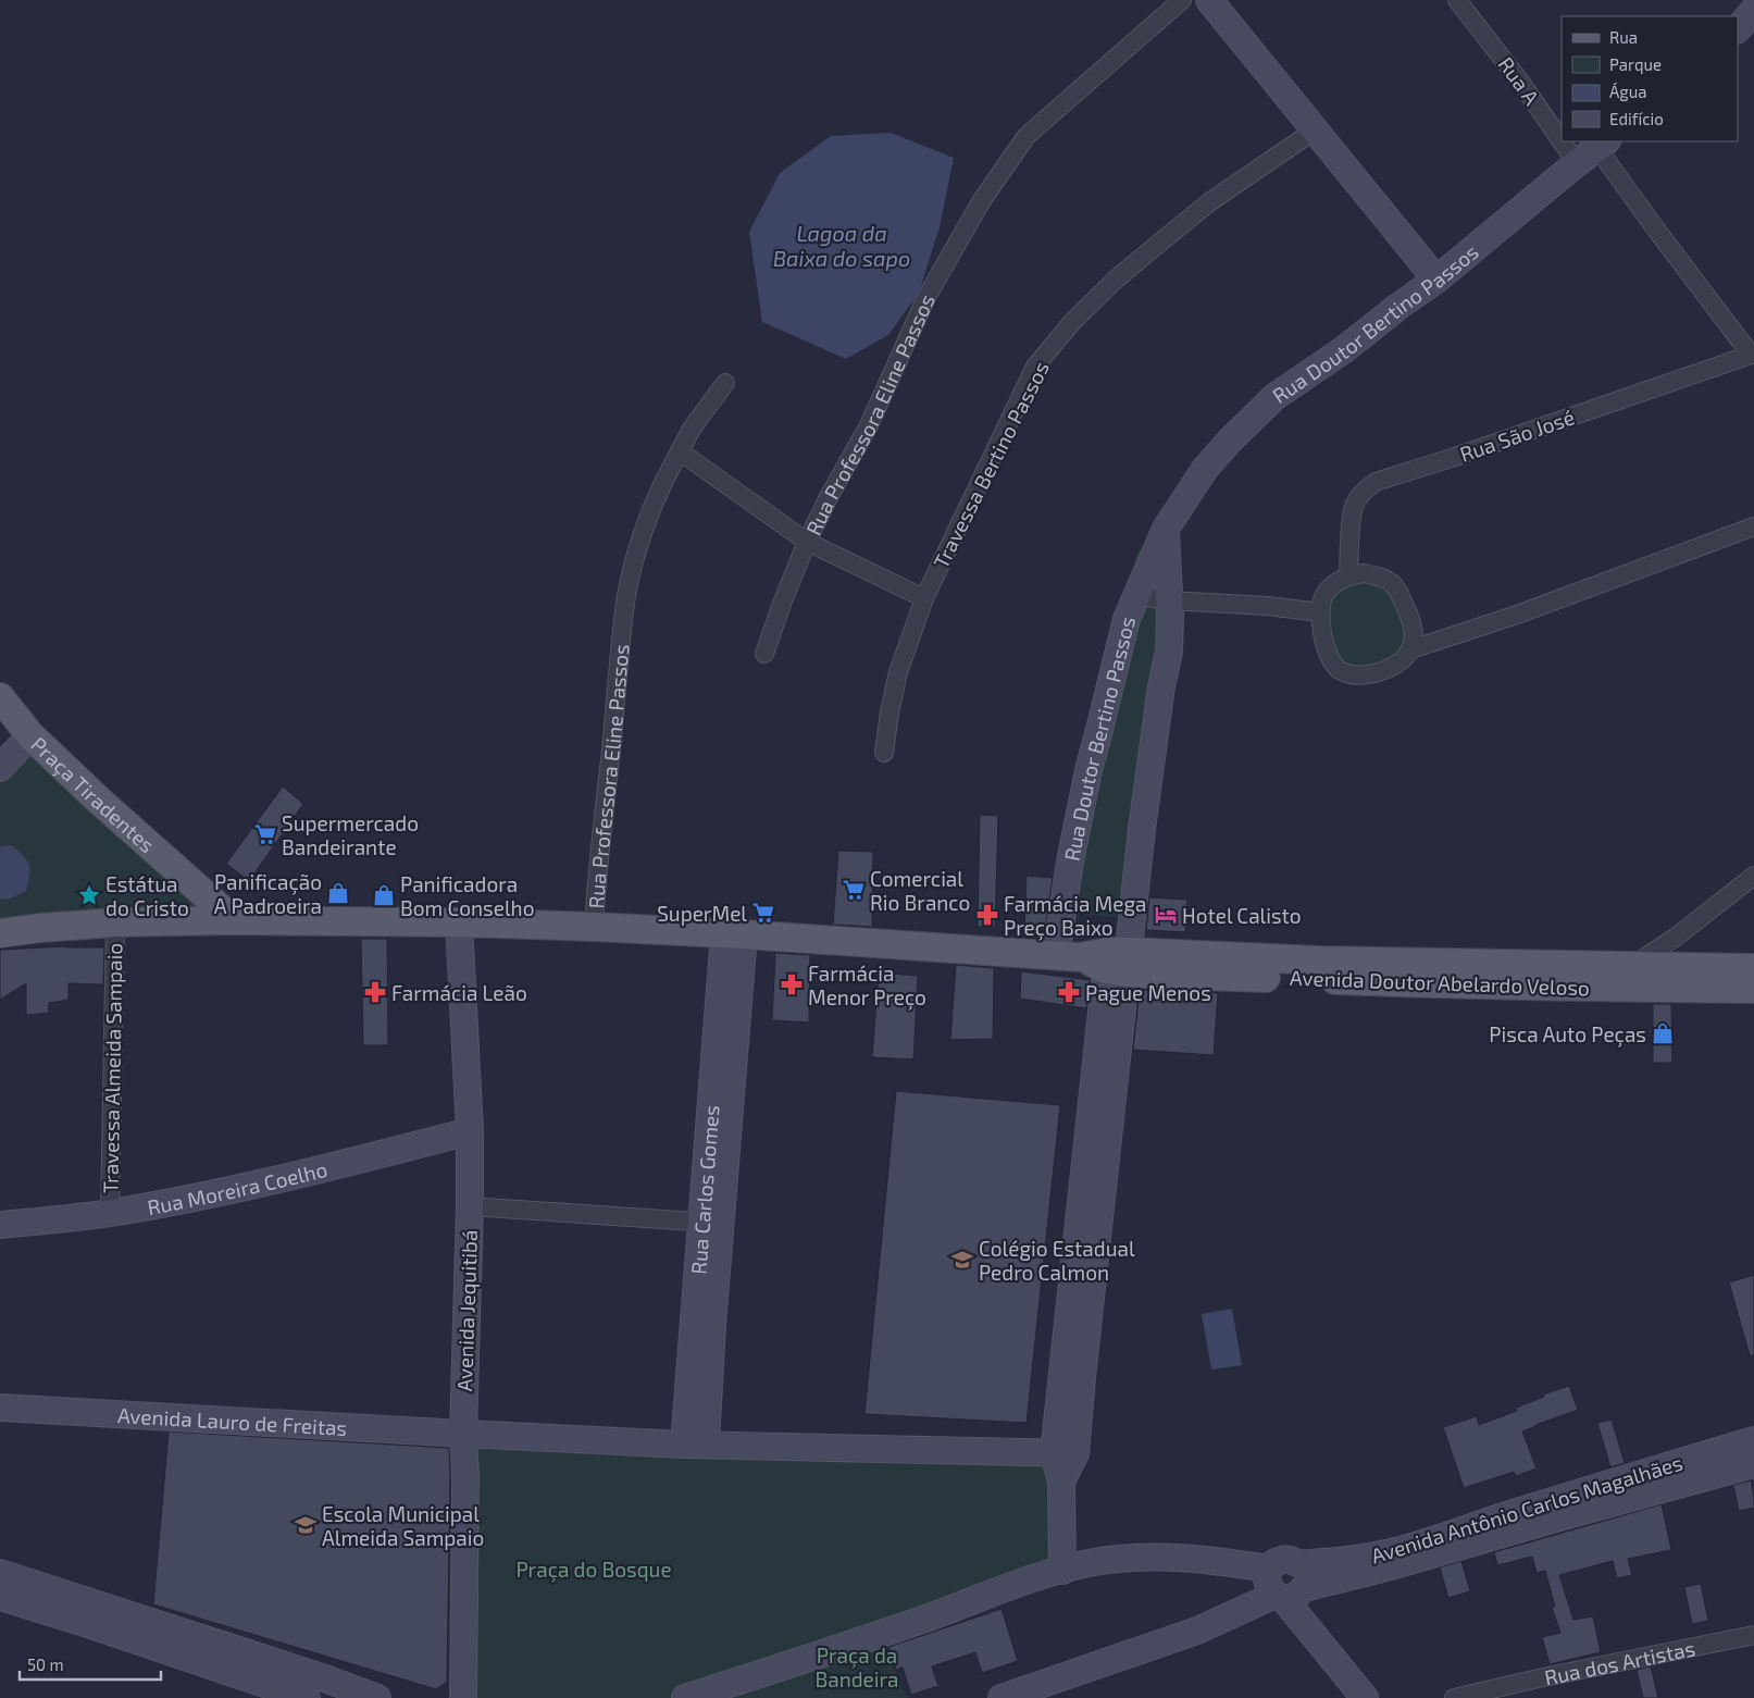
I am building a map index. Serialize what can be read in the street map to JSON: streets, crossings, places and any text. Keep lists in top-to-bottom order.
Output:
{
  "streets": {
    "main road": ["Praça Tiradentes", "Avenida Doutor Abelardo Veloso"],
    "street": [
      "Rua A",
      "Rua Doutor Bertino Passos",
      "Rua Professora Eline Passos",
      "Rua São José",
      "Travessa Bertino Passos",
      "Travessa Almeida Sampaio",
      "Rua Moreira Coelho",
      "Rua Carlos Gomes",
      "Avenida Jequitibá",
      "Avenida Lauro de Freitas",
      "Avenida Antônio Carlos Magalhães",
      "Rua dos Artistas"
    ]
  },
  "crossings": [
    ["Rua A", "Rua Doutor Bertino Passos"],
    ["Rua A", "Rua São José"],
    ["Rua Doutor Bertino Passos", "Avenida Doutor Abelardo Veloso"],
    ["Travessa Almeida Sampaio", "Rua Moreira Coelho"],
    ["Rua Moreira Coelho", "Avenida Jequitibá"],
    ["Avenida Jequitibá", "Avenida Lauro de Freitas"]
  ],
  "water": ["Lagoa da Baixa do sapo"],
  "parks": ["Praça do Bosque", "Praça da Bandeira"],
  "places": {
    "supermarket": ["Supermercado Bandeirante", "Comercial Rio Branco", "SuperMel"],
    "shop": ["Panificação A Padroeira", "Panificadora Bom Conselho", "Pisca Auto Peças"],
    "place": ["Estátua do Cristo"],
    "pharmacy": [
      "Farmácia Mega Preço Baixo",
      "Farmácia Menor Preço",
      "Farmácia Leão",
      "Pague Menos"
    ],
    "hotel": ["Hotel Calisto"],
    "school or university": ["Colégio Estadual Pedro Calmon", "Escola Municipal Almeida Sampaio"]
  },
  "legend": [
    "Rua",
    "Parque",
    "Água",
    "Edifício"
  ],
  "scale_bar": "50 m"
}
